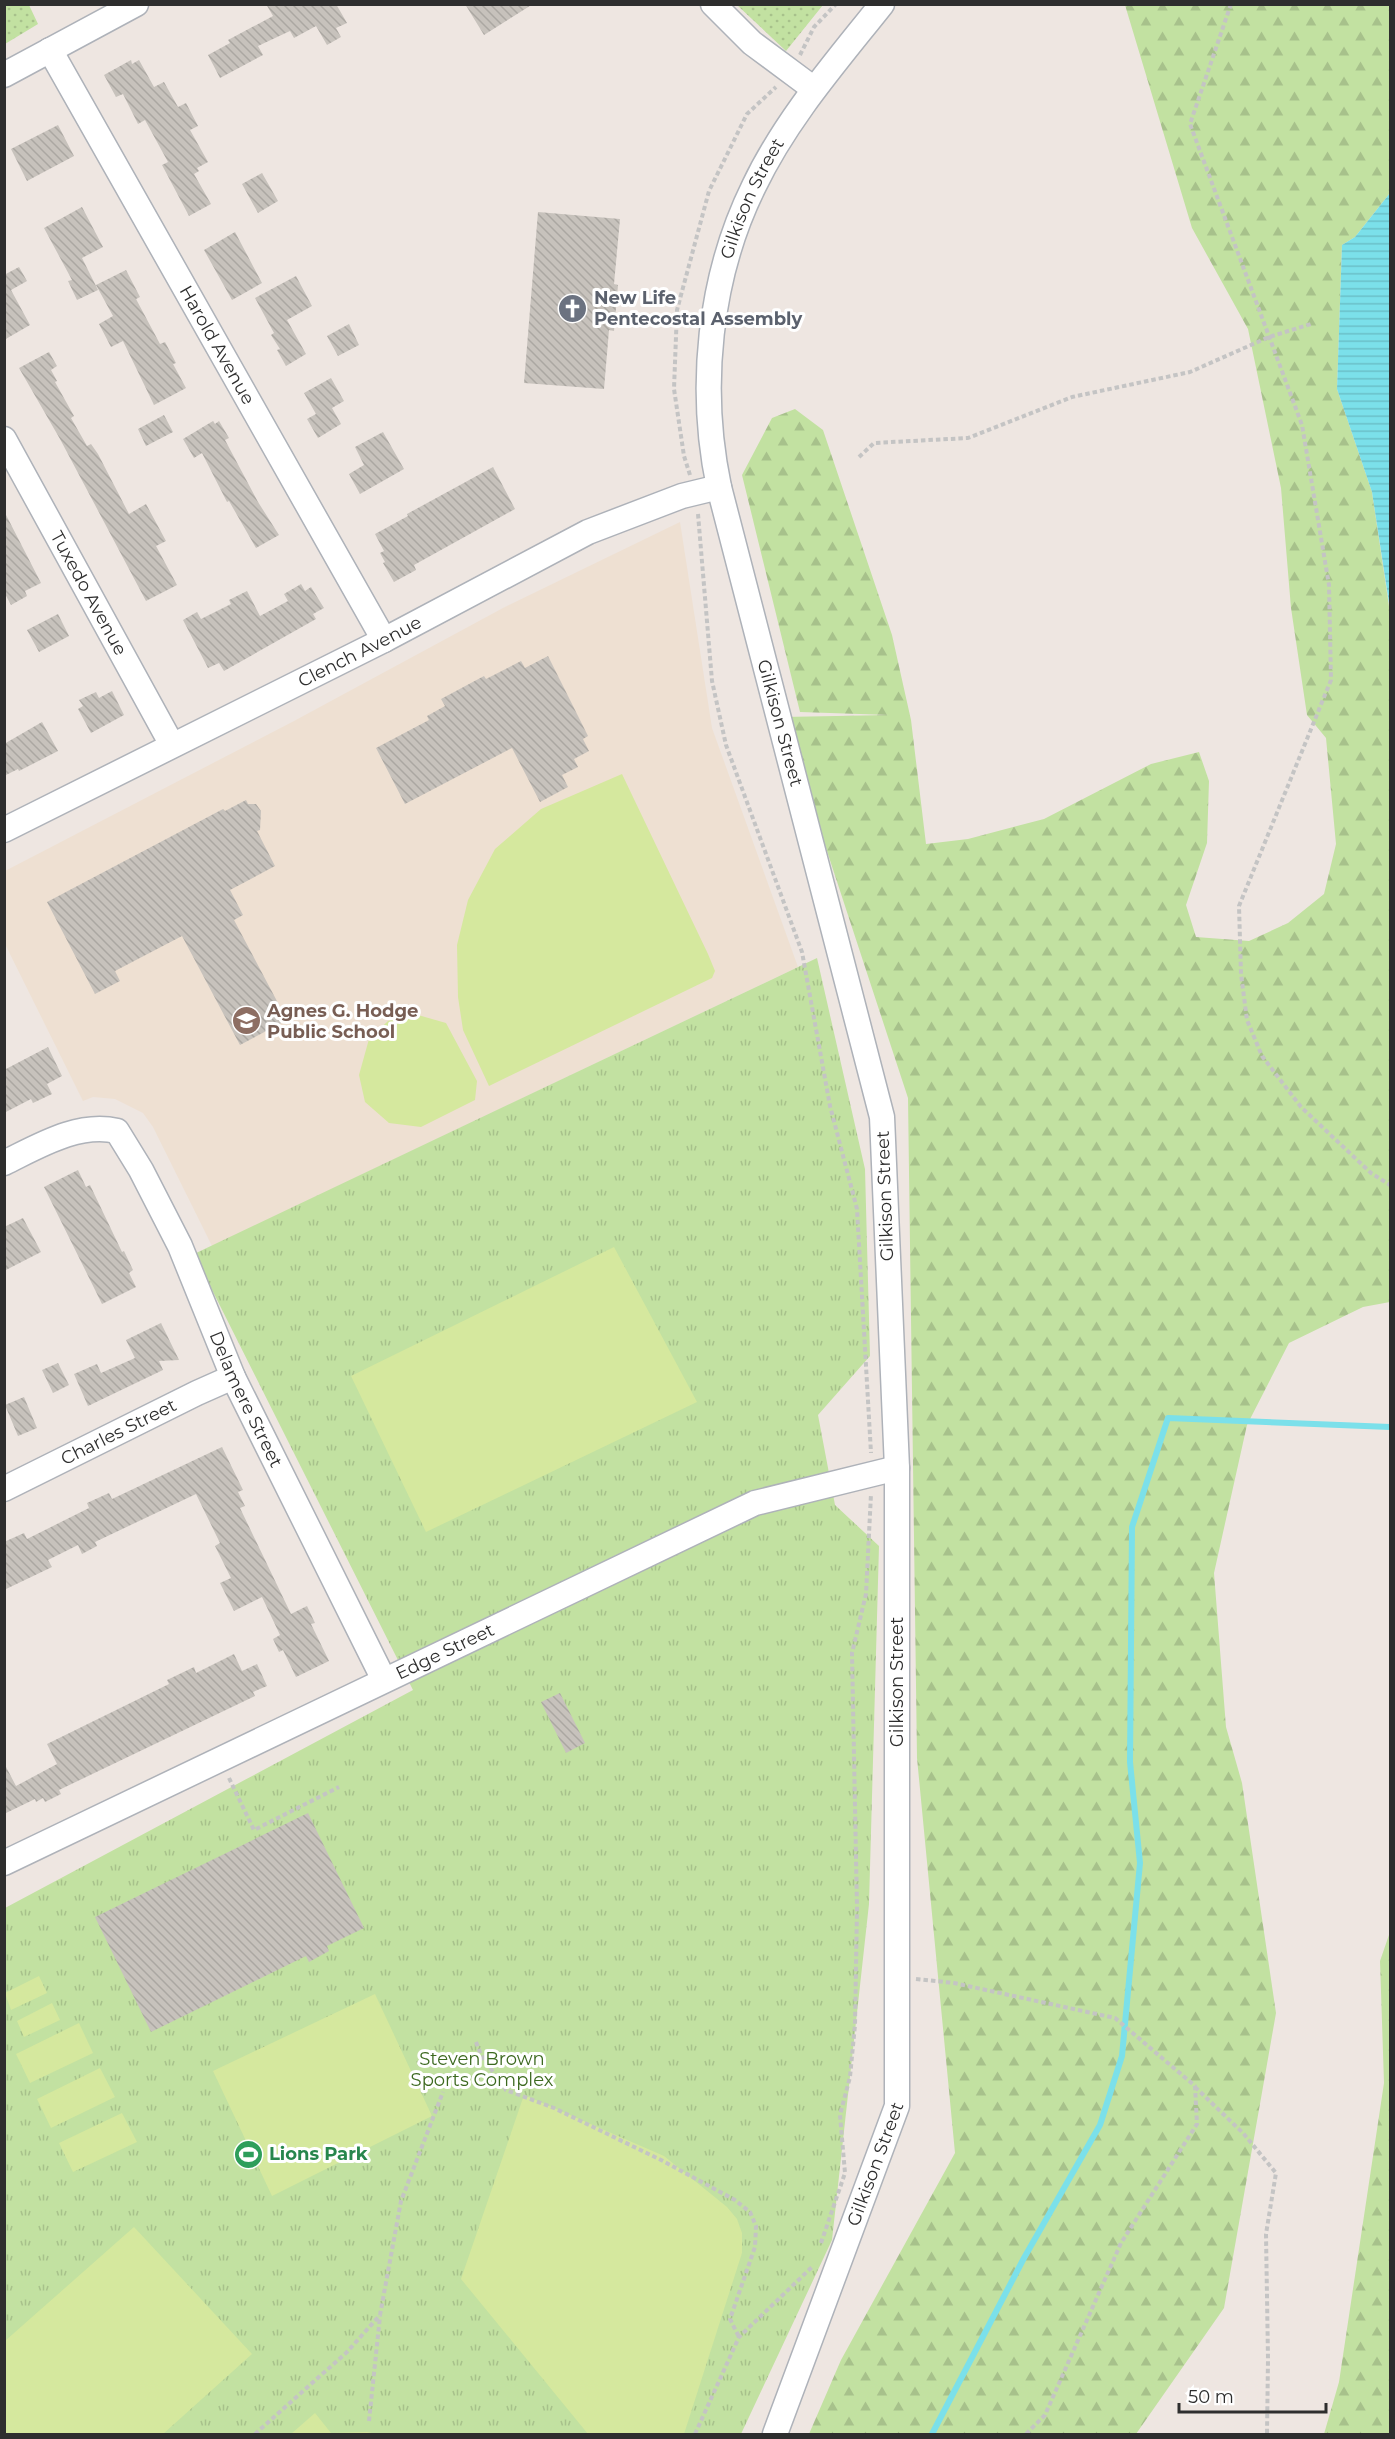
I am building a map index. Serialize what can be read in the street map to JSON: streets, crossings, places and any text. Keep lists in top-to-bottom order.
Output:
{
  "streets": {
    "street": [
      "Gilkison Street",
      "Harold Avenue",
      "Tuxedo Avenue",
      "Clench Avenue",
      "Delamere Street",
      "Charles Street",
      "Edge Street"
    ]
  },
  "crossings": [
    ["Gilkison Street", "Clench Avenue"],
    ["Gilkison Street", "Edge Street"],
    ["Harold Avenue", "Clench Avenue"],
    ["Tuxedo Avenue", "Clench Avenue"],
    ["Delamere Street", "Charles Street"],
    ["Delamere Street", "Edge Street"]
  ],
  "parks": ["Steven Brown Sports Complex"],
  "places": {
    "church": ["New Life Pentecostal Assembly"],
    "school or university": ["Agnes G. Hodge Public School"],
    "sports": ["Lions Park"]
  },
  "scale_bar": "50 m"
}
